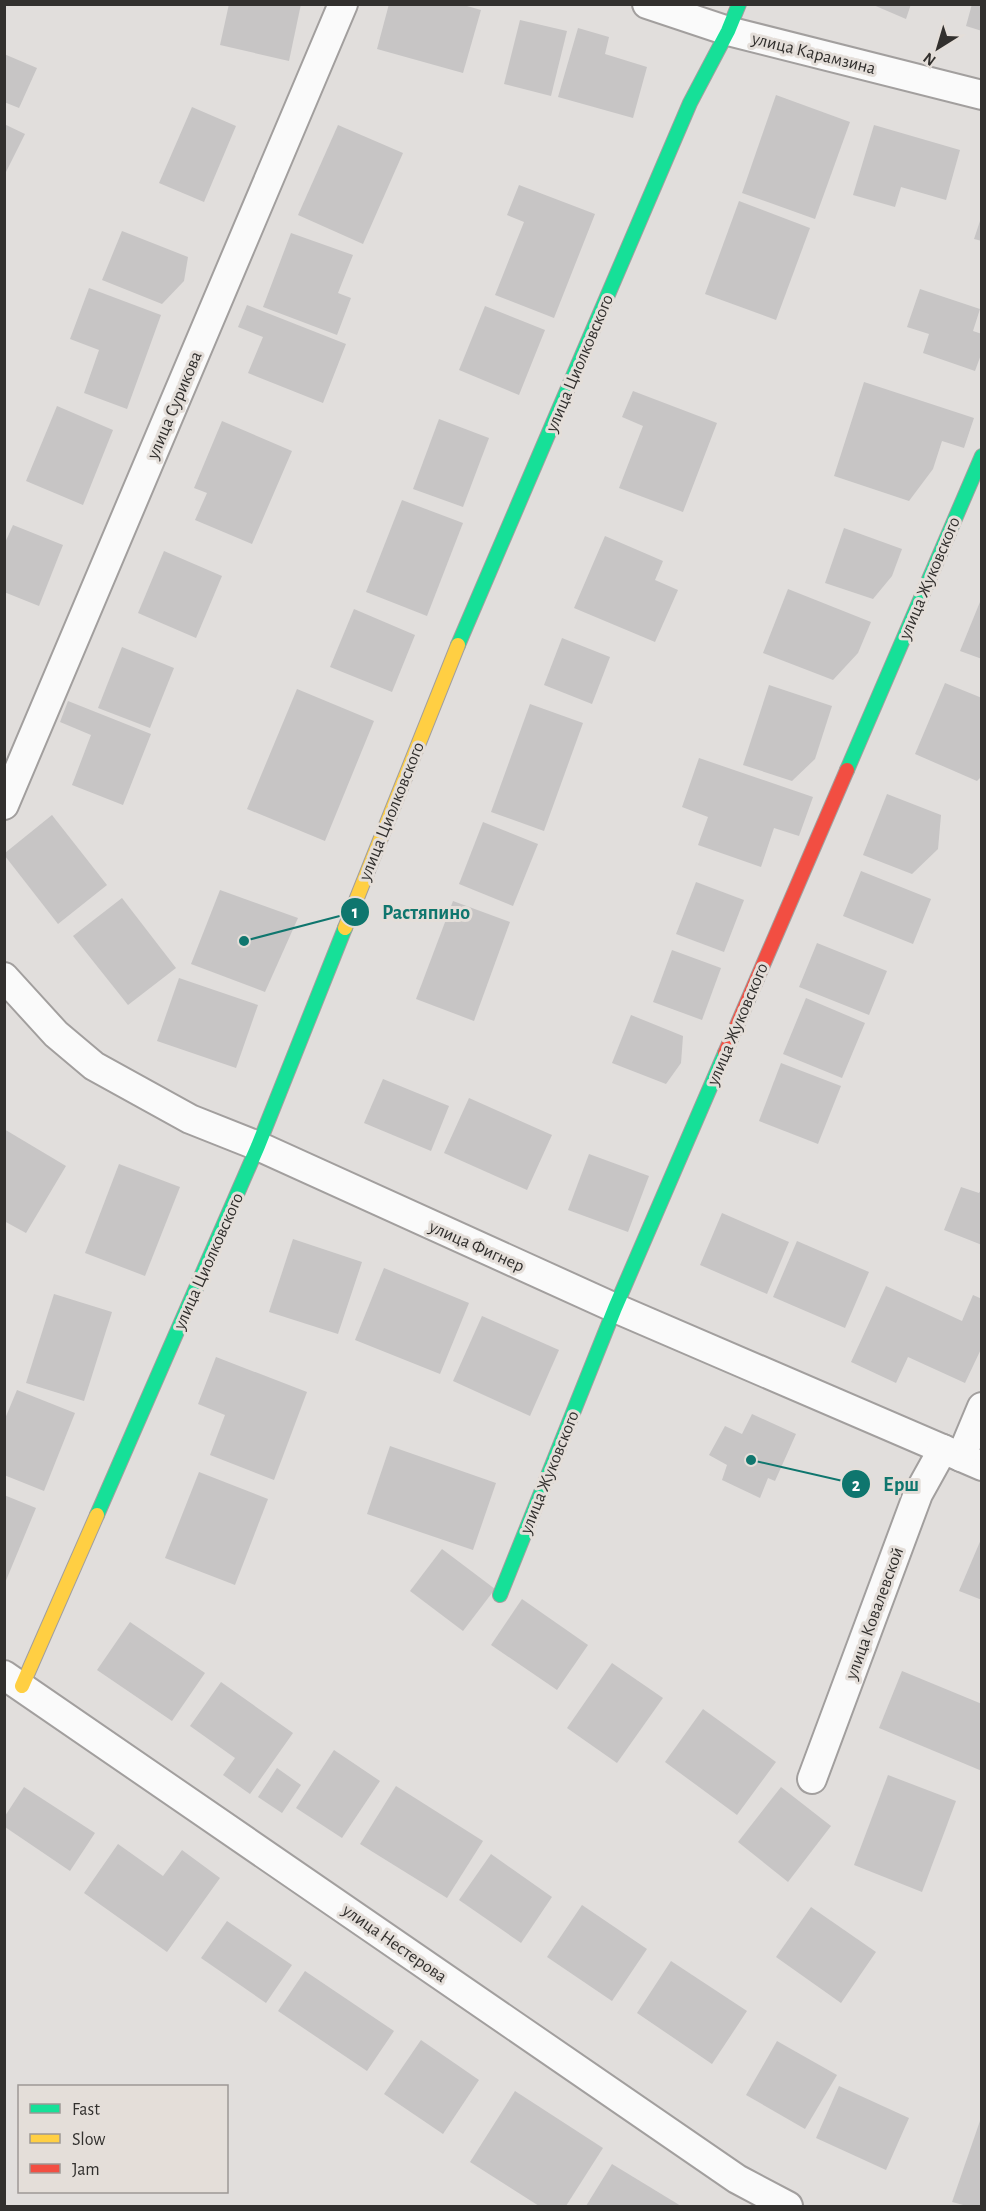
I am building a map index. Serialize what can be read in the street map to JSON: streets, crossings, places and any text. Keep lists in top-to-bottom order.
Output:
{
  "streets": {
    "street": [
      "улица Карамзина",
      "улица Циолковского",
      "улица Сурикова",
      "улица Жуковского",
      "улица Фигнер",
      "улица Ковалевской",
      "улица Нестерова"
    ]
  },
  "crossings": [
    ["улица Карамзина", "улица Циолковского"],
    ["улица Циолковского", "улица Фигнер"],
    ["улица Циолковского", "улица Нестерова"],
    ["улица Жуковского", "улица Фигнер"],
    ["улица Фигнер", "улица Ковалевской"]
  ],
  "places": ["Растяпино", "Ерш"],
  "legend": ["Fast", "Slow", "Jam"],
  "north": "bottom left"
}
